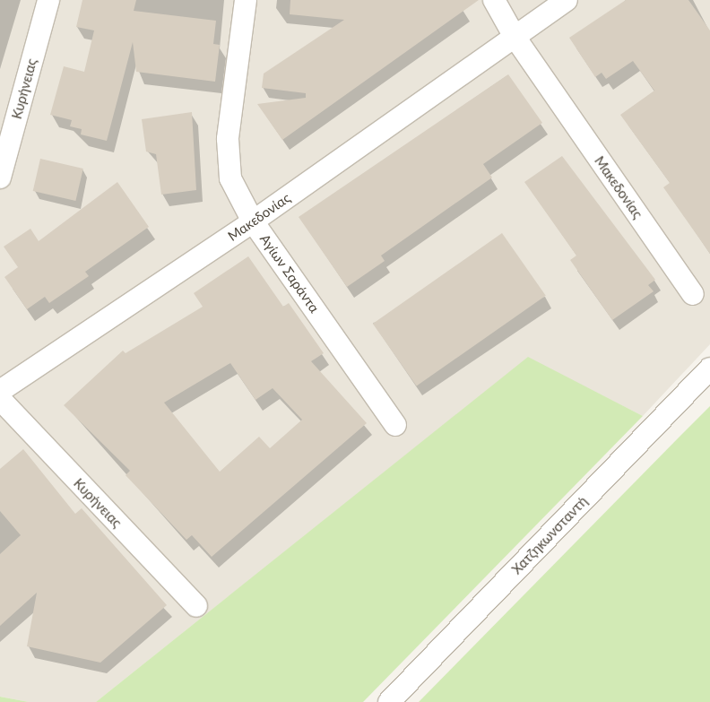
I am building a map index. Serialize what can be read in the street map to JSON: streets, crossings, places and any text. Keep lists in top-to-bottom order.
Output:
{
  "streets": {
    "street": [
      "Κυρήνειας",
      "Μακεδονίας",
      "Αγίων Σαράντα",
      "Χατζηκωνσταντή"
    ]
  },
  "crossings": [
    ["Μακεδονίας", "Αγίων Σαράντα"]
  ]
}
